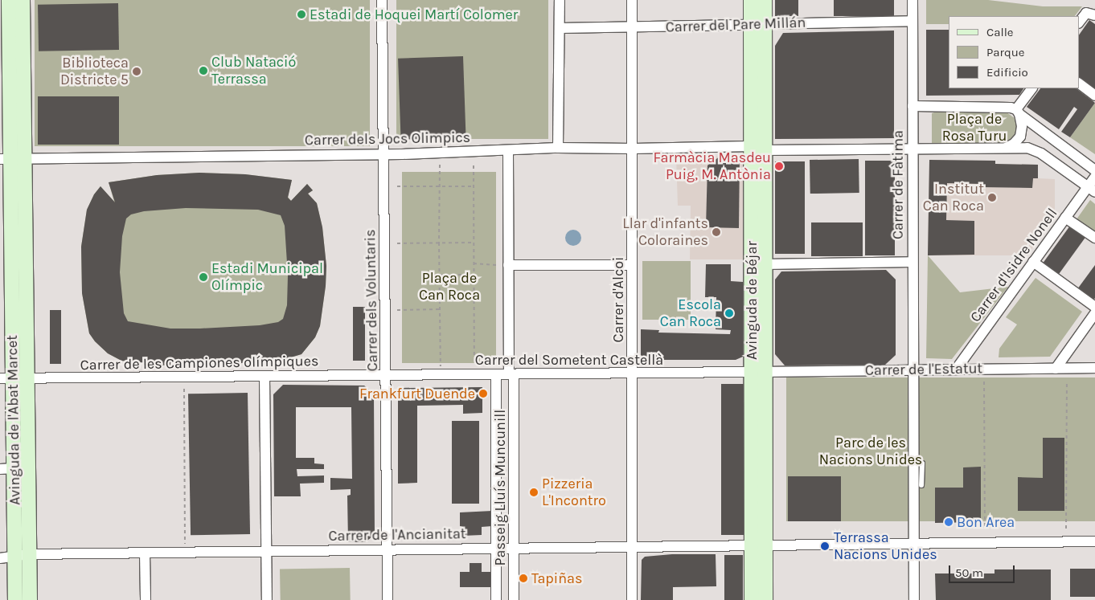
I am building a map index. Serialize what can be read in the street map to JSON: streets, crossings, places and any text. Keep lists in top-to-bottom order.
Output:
{
  "streets": {
    "street": [
      "Carrer del Pare Millán",
      "Carrer dels Jocs Olimpics",
      "Carrer de Fàtima",
      "Carrer d'Isidre Nonell",
      "Carrer d'Alcoi",
      "Carrer dels Voluntaris",
      "Avinguda de Béjar",
      "Carrer del Sometent Castellà",
      "Carrer de les Campiones olímpiques",
      "Carrer de l'Estatut",
      "Avinguda de l'Abat Marcet",
      "Passeig Lluís Muncunill",
      "Carrer de l'Ancianitat"
    ]
  },
  "crossings": [
    ["Carrer del Pare Millán", "Carrer de Fàtima"],
    ["Carrer del Pare Millán", "Carrer d'Alcoi"],
    ["Carrer del Pare Millán", "Avinguda de Béjar"],
    ["Carrer dels Jocs Olimpics", "Carrer d'Alcoi"],
    ["Carrer dels Jocs Olimpics", "Carrer dels Voluntaris"],
    ["Carrer dels Jocs Olimpics", "Avinguda de Béjar"],
    ["Carrer dels Jocs Olimpics", "Avinguda de l'Abat Marcet"],
    ["Carrer de Fàtima", "Carrer de l'Estatut"],
    ["Carrer de Fàtima", "Carrer de l'Ancianitat"],
    ["Carrer d'Isidre Nonell", "Carrer de l'Estatut"],
    ["Carrer d'Alcoi", "Carrer del Sometent Castellà"],
    ["Carrer d'Alcoi", "Carrer de l'Ancianitat"],
    ["Carrer dels Voluntaris", "Carrer del Sometent Castellà"],
    ["Carrer dels Voluntaris", "Carrer de les Campiones olímpiques"],
    ["Carrer dels Voluntaris", "Carrer de l'Ancianitat"],
    ["Avinguda de Béjar", "Carrer del Sometent Castellà"],
    ["Avinguda de Béjar", "Carrer de l'Estatut"],
    ["Avinguda de Béjar", "Carrer de l'Ancianitat"],
    ["Carrer del Sometent Castellà", "Carrer de les Campiones olímpiques"],
    ["Carrer del Sometent Castellà", "Carrer de l'Estatut"],
    ["Carrer del Sometent Castellà", "Passeig Lluís Muncunill"],
    ["Carrer de les Campiones olímpiques", "Avinguda de l'Abat Marcet"],
    ["Avinguda de l'Abat Marcet", "Carrer de l'Ancianitat"],
    ["Passeig Lluís Muncunill", "Carrer de l'Ancianitat"]
  ],
  "parks": ["Plaça de Rosa Turu", "Plaça de Can Roca", "Parc de les Nacions Unides"],
  "places": [
    "Estadi de Hoquei Martí Colomer",
    "Club Natació Terrassa",
    "Biblioteca Districte 5",
    "Farmàcia Masdeu Puig, M. Antònia",
    "Institut Can Roca",
    "Llar d'infants Coloraines",
    "Estadi Municipal Olímpic",
    "Escola Can Roca",
    "Frankfurt Duende",
    "Pizzeria L'Incontro",
    "Bon Area",
    "Terrassa Nacions Unides",
    "Tapiñas"
  ],
  "legend": ["Calle", "Parque", "Edificio"],
  "scale_bar": "50 m"
}
